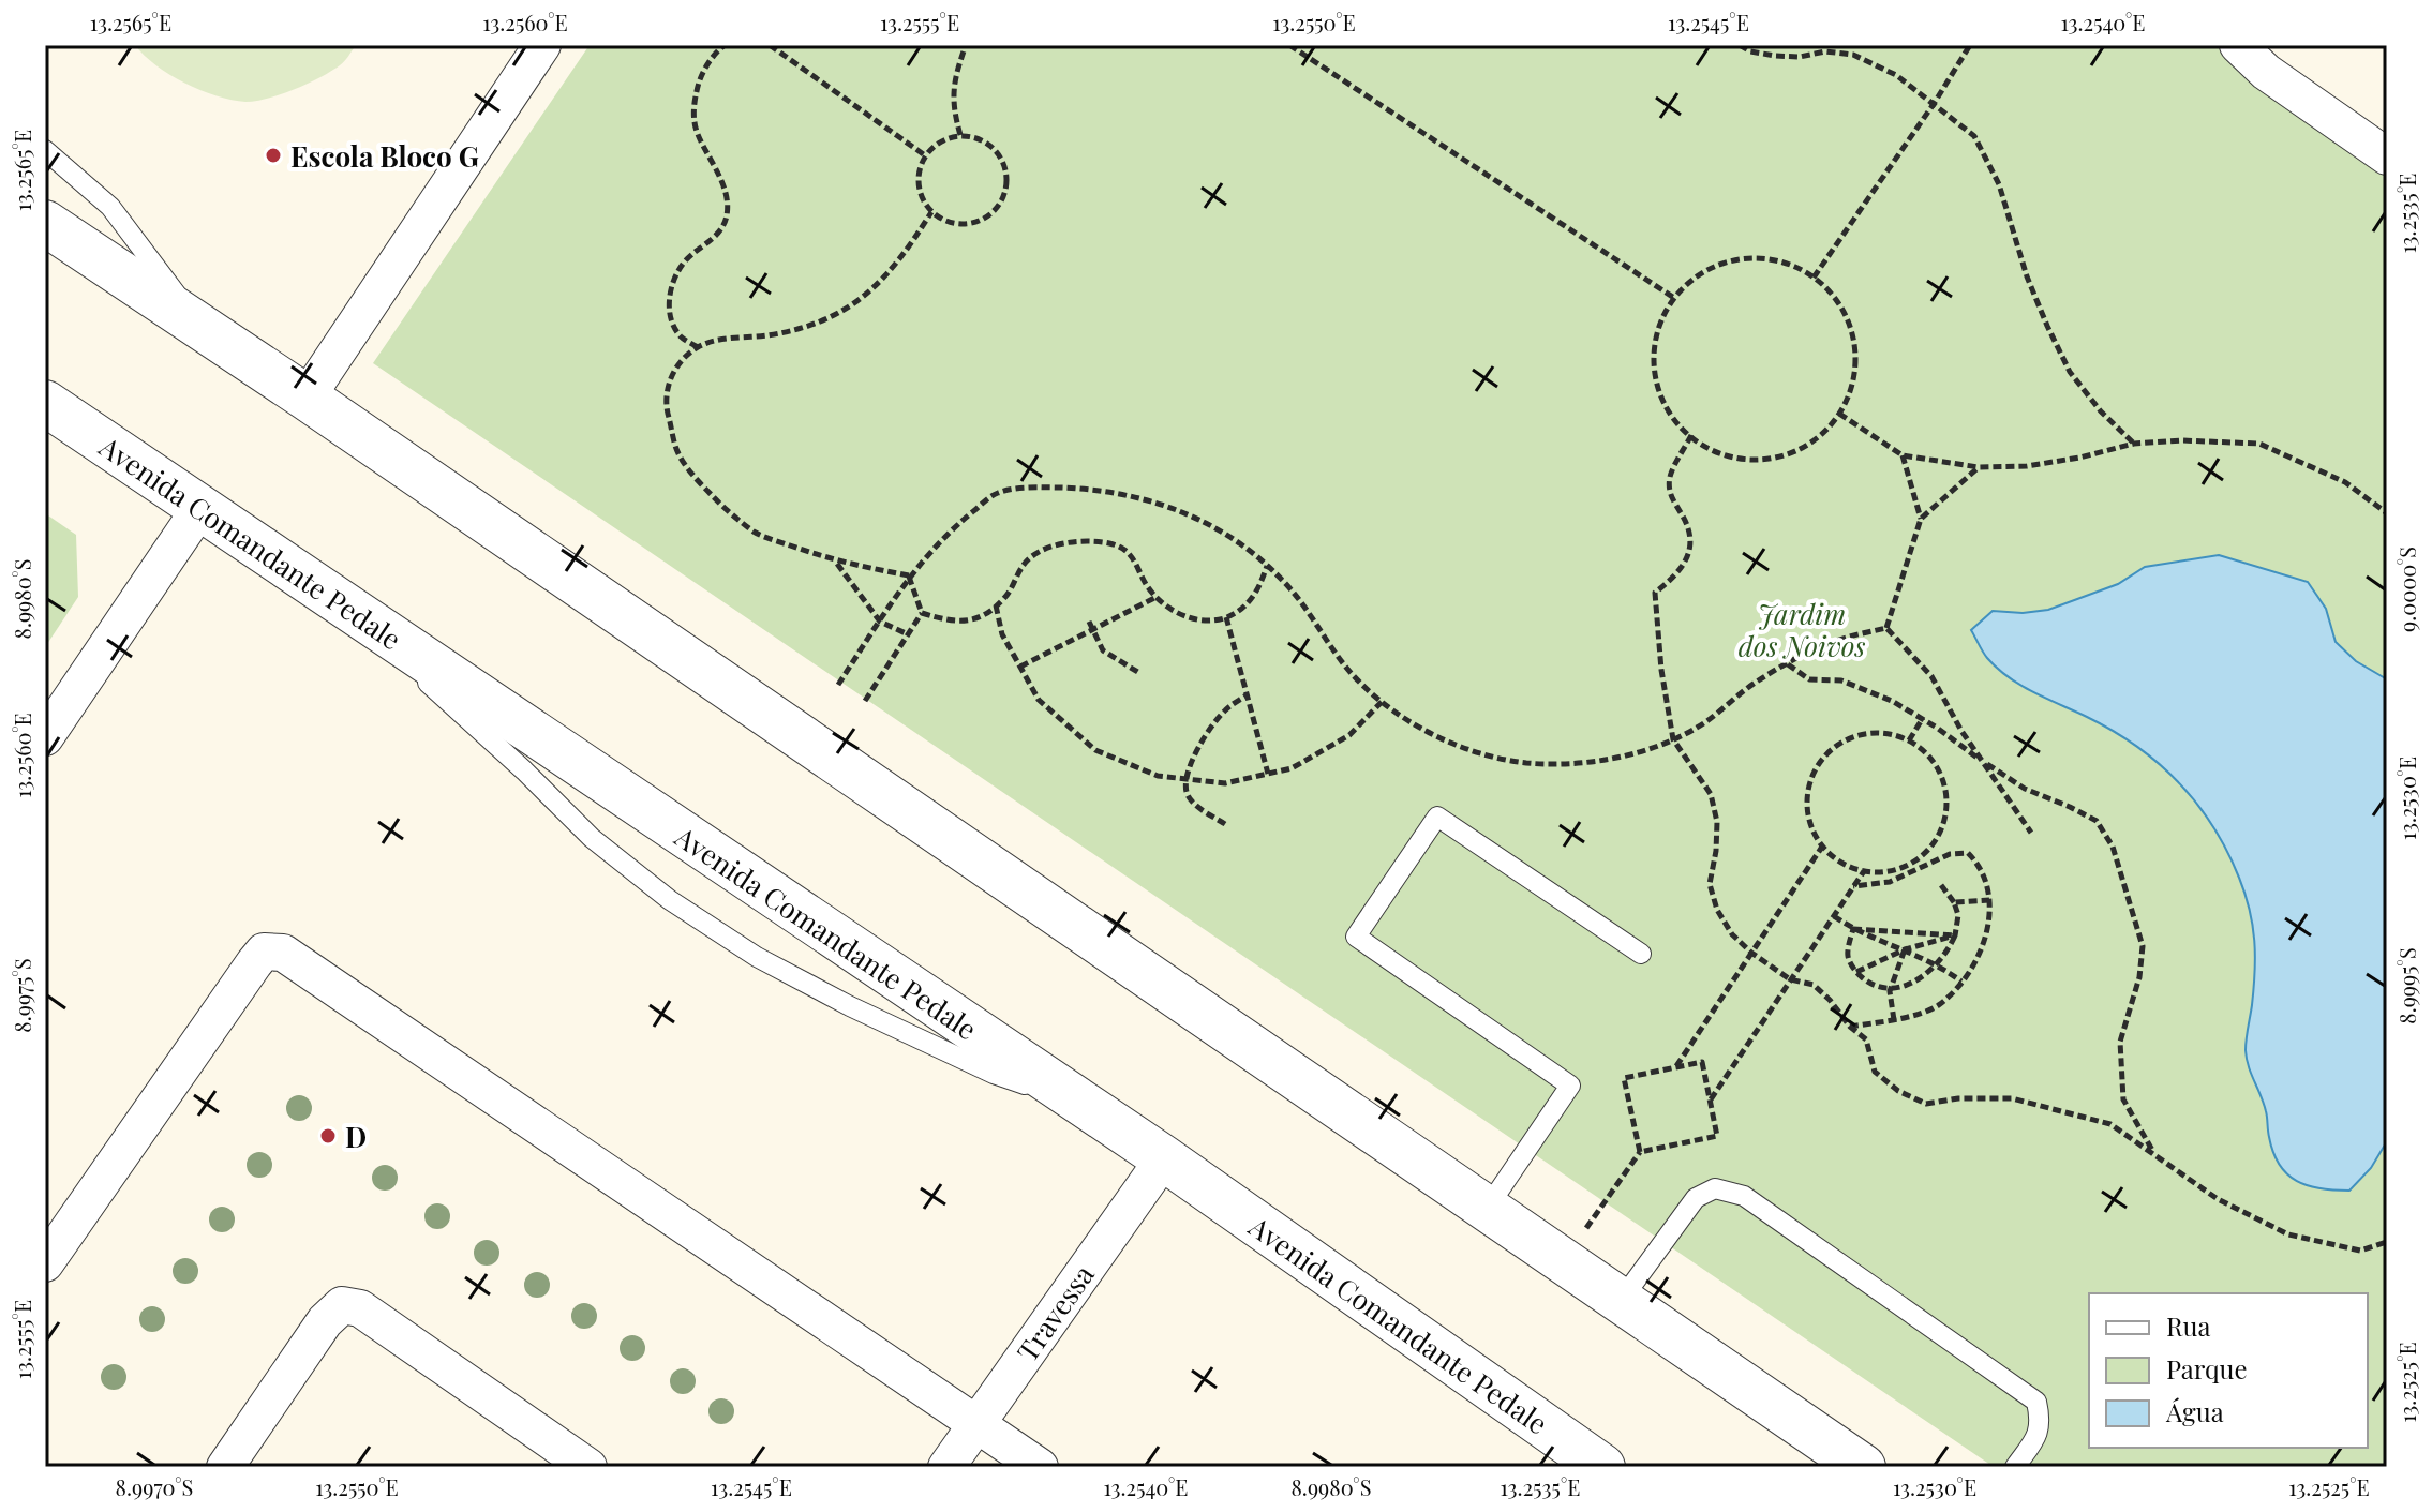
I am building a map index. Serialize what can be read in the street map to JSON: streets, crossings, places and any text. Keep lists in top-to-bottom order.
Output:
{
  "streets": {
    "street": ["Avenida Comandante Pedale", "Travessa"]
  },
  "crossings": [
    ["Avenida Comandante Pedale", "Travessa"]
  ],
  "parks": ["Jardim dos Noivos"],
  "places": ["Escola Bloco G", "D"],
  "legend": ["Rua", "Parque", "Água"],
  "coordinates": [
    "13.2565°E",
    "13.2560°E",
    "13.2555°E",
    "13.2550°E",
    "13.2545°E",
    "13.2540°E",
    "13.2535°E",
    "9.0000°S",
    "8.9980°S",
    "13.2530°E",
    "8.9995°S",
    "8.9975°S",
    "13.2525°E",
    "8.9970°S"
  ]
}
